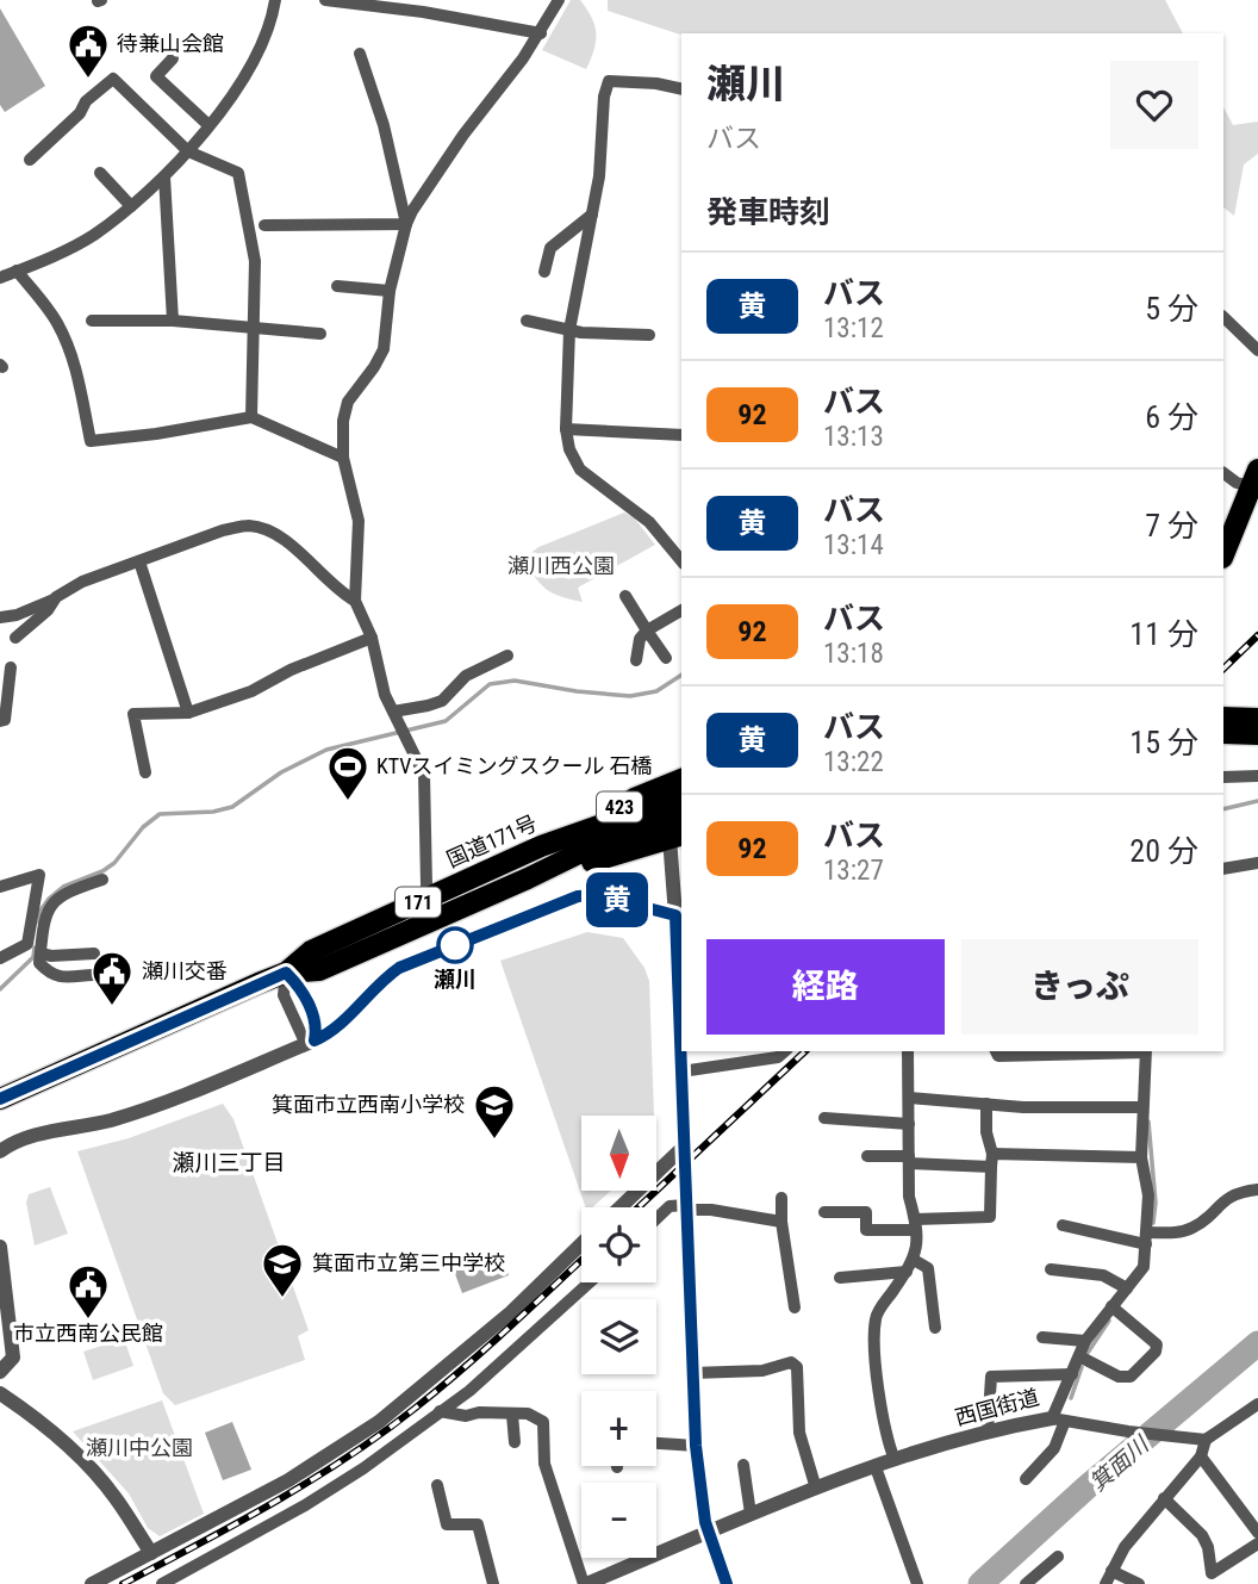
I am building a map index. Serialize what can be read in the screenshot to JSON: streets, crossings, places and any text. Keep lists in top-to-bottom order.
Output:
{
  "streets": {
    "highway": ["423", "国道171号", "171"],
    "street": ["西国街道"]
  },
  "crossings": [
    ["423", "国道171号"]
  ],
  "districts": ["瀬川三丁目"],
  "water": ["箕面川"],
  "parks": ["瀬川西公園", "瀬川中公園"],
  "places": {
    "public building": ["待兼山会館", "瀬川交番", "市立西南公民館"],
    "sports": ["KTVスイミングスクール 石橋"],
    "other": ["瀬川"],
    "school or university": ["箕面市立西南小学校", "箕面市立第三中学校"]
  },
  "lines": ["bus line 黄"],
  "north": "bottom",
  "page": {
    "on_map": "黄",
    "heading": [
      ["瀬川", "バス"],
      "発車時刻"
    ],
    "list": [
      {
        "mark": "黄",
        "name": "バス",
        "note": "13:12",
        "value": "5 分"
      },
      {
        "mark": "92",
        "name": "バス",
        "note": "13:13",
        "value": "6 分"
      },
      {
        "mark": "黄",
        "name": "バス",
        "note": "13:14",
        "value": "7 分"
      },
      {
        "mark": "92",
        "name": "バス",
        "note": "13:18",
        "value": "11 分"
      },
      {
        "mark": "黄",
        "name": "バス",
        "note": "13:22",
        "value": "15 分"
      },
      {
        "mark": "92",
        "name": "バス",
        "note": "13:27",
        "value": "20 分"
      }
    ],
    "buttons": ["経路", "きっぷ"],
    "map_buttons": ["+", "−"]
  }
}
